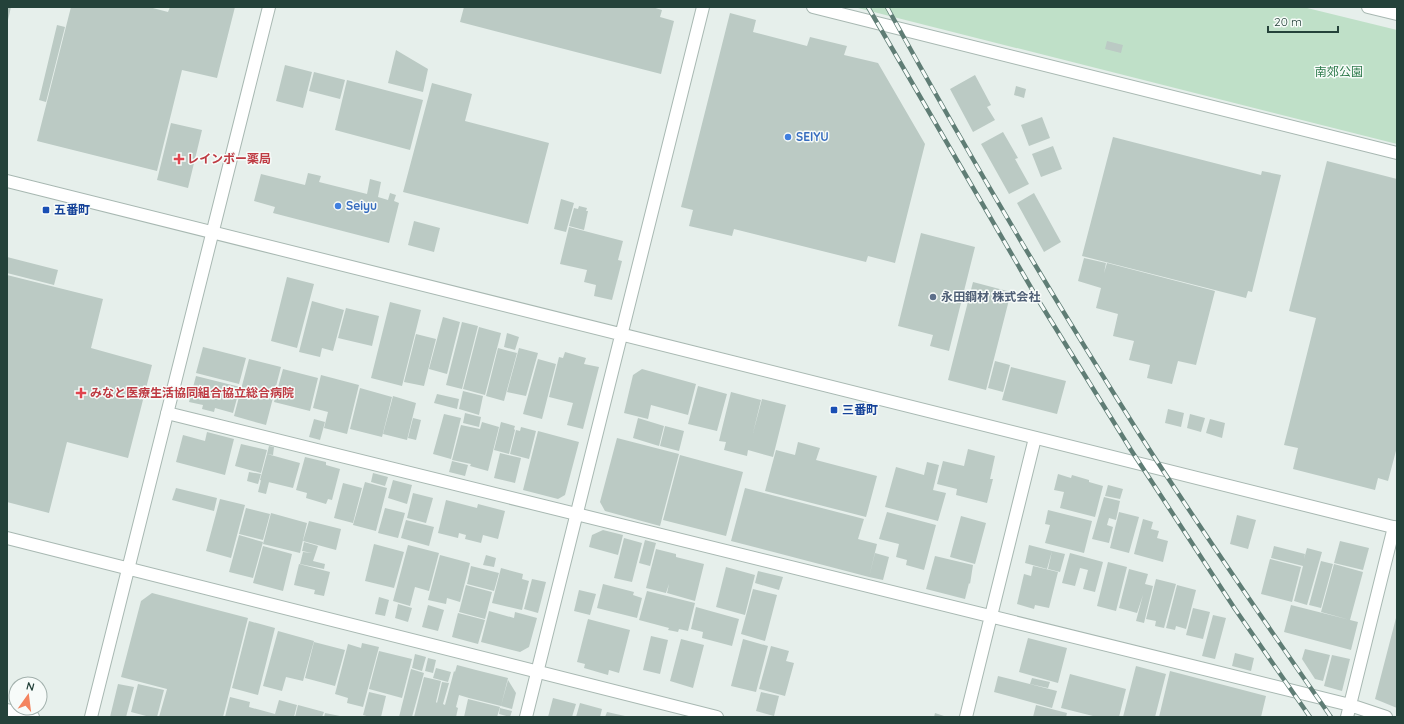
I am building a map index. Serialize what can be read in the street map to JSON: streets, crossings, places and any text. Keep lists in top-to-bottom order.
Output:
{
  "parks": ["南郊公園"],
  "places": {
    "other": ["SEIYU", "Seiyu", "永田鋼材 株式会社"],
    "health": ["レインボー薬局", "みなと医療生活協同組合協立総合病院"],
    "transit": ["五番町", "三番町"]
  },
  "scale_bar": "20 m",
  "north": "top"
}
